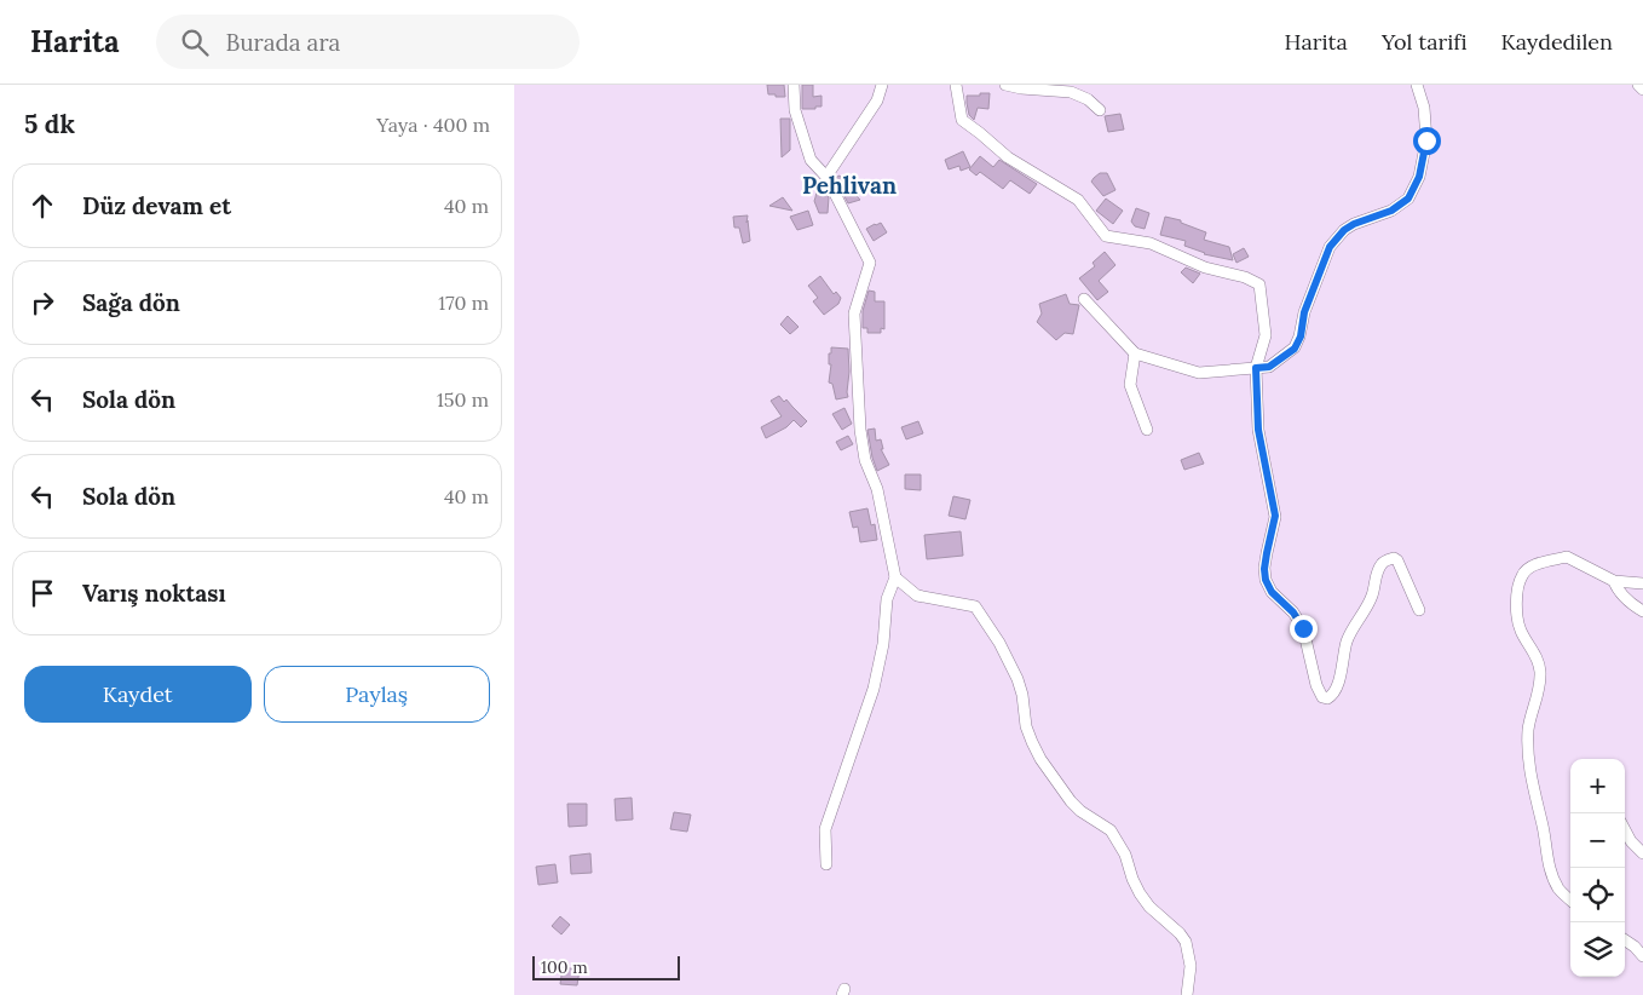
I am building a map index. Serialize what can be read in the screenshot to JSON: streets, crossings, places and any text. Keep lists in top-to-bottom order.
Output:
{
  "districts": ["Pehlivan"],
  "scale_bar": "100 m",
  "page": {
    "header": "Harita",
    "search": "Burada ara",
    "nav": ["Harita", "Yol tarifi", "Kaydedilen"],
    "heading": ["5 dk", "Yaya · 400 m"],
    "list": [
      ["Düz devam et", "40 m"],
      ["Sağa dön", "170 m"],
      ["Sola dön", "150 m"],
      ["Sola dön", "40 m"],
      "Varış noktası"
    ],
    "buttons": ["Kaydet", "Paylaş"],
    "map_buttons": ["+", "−"],
    "scale": "100 m"
  }
}
